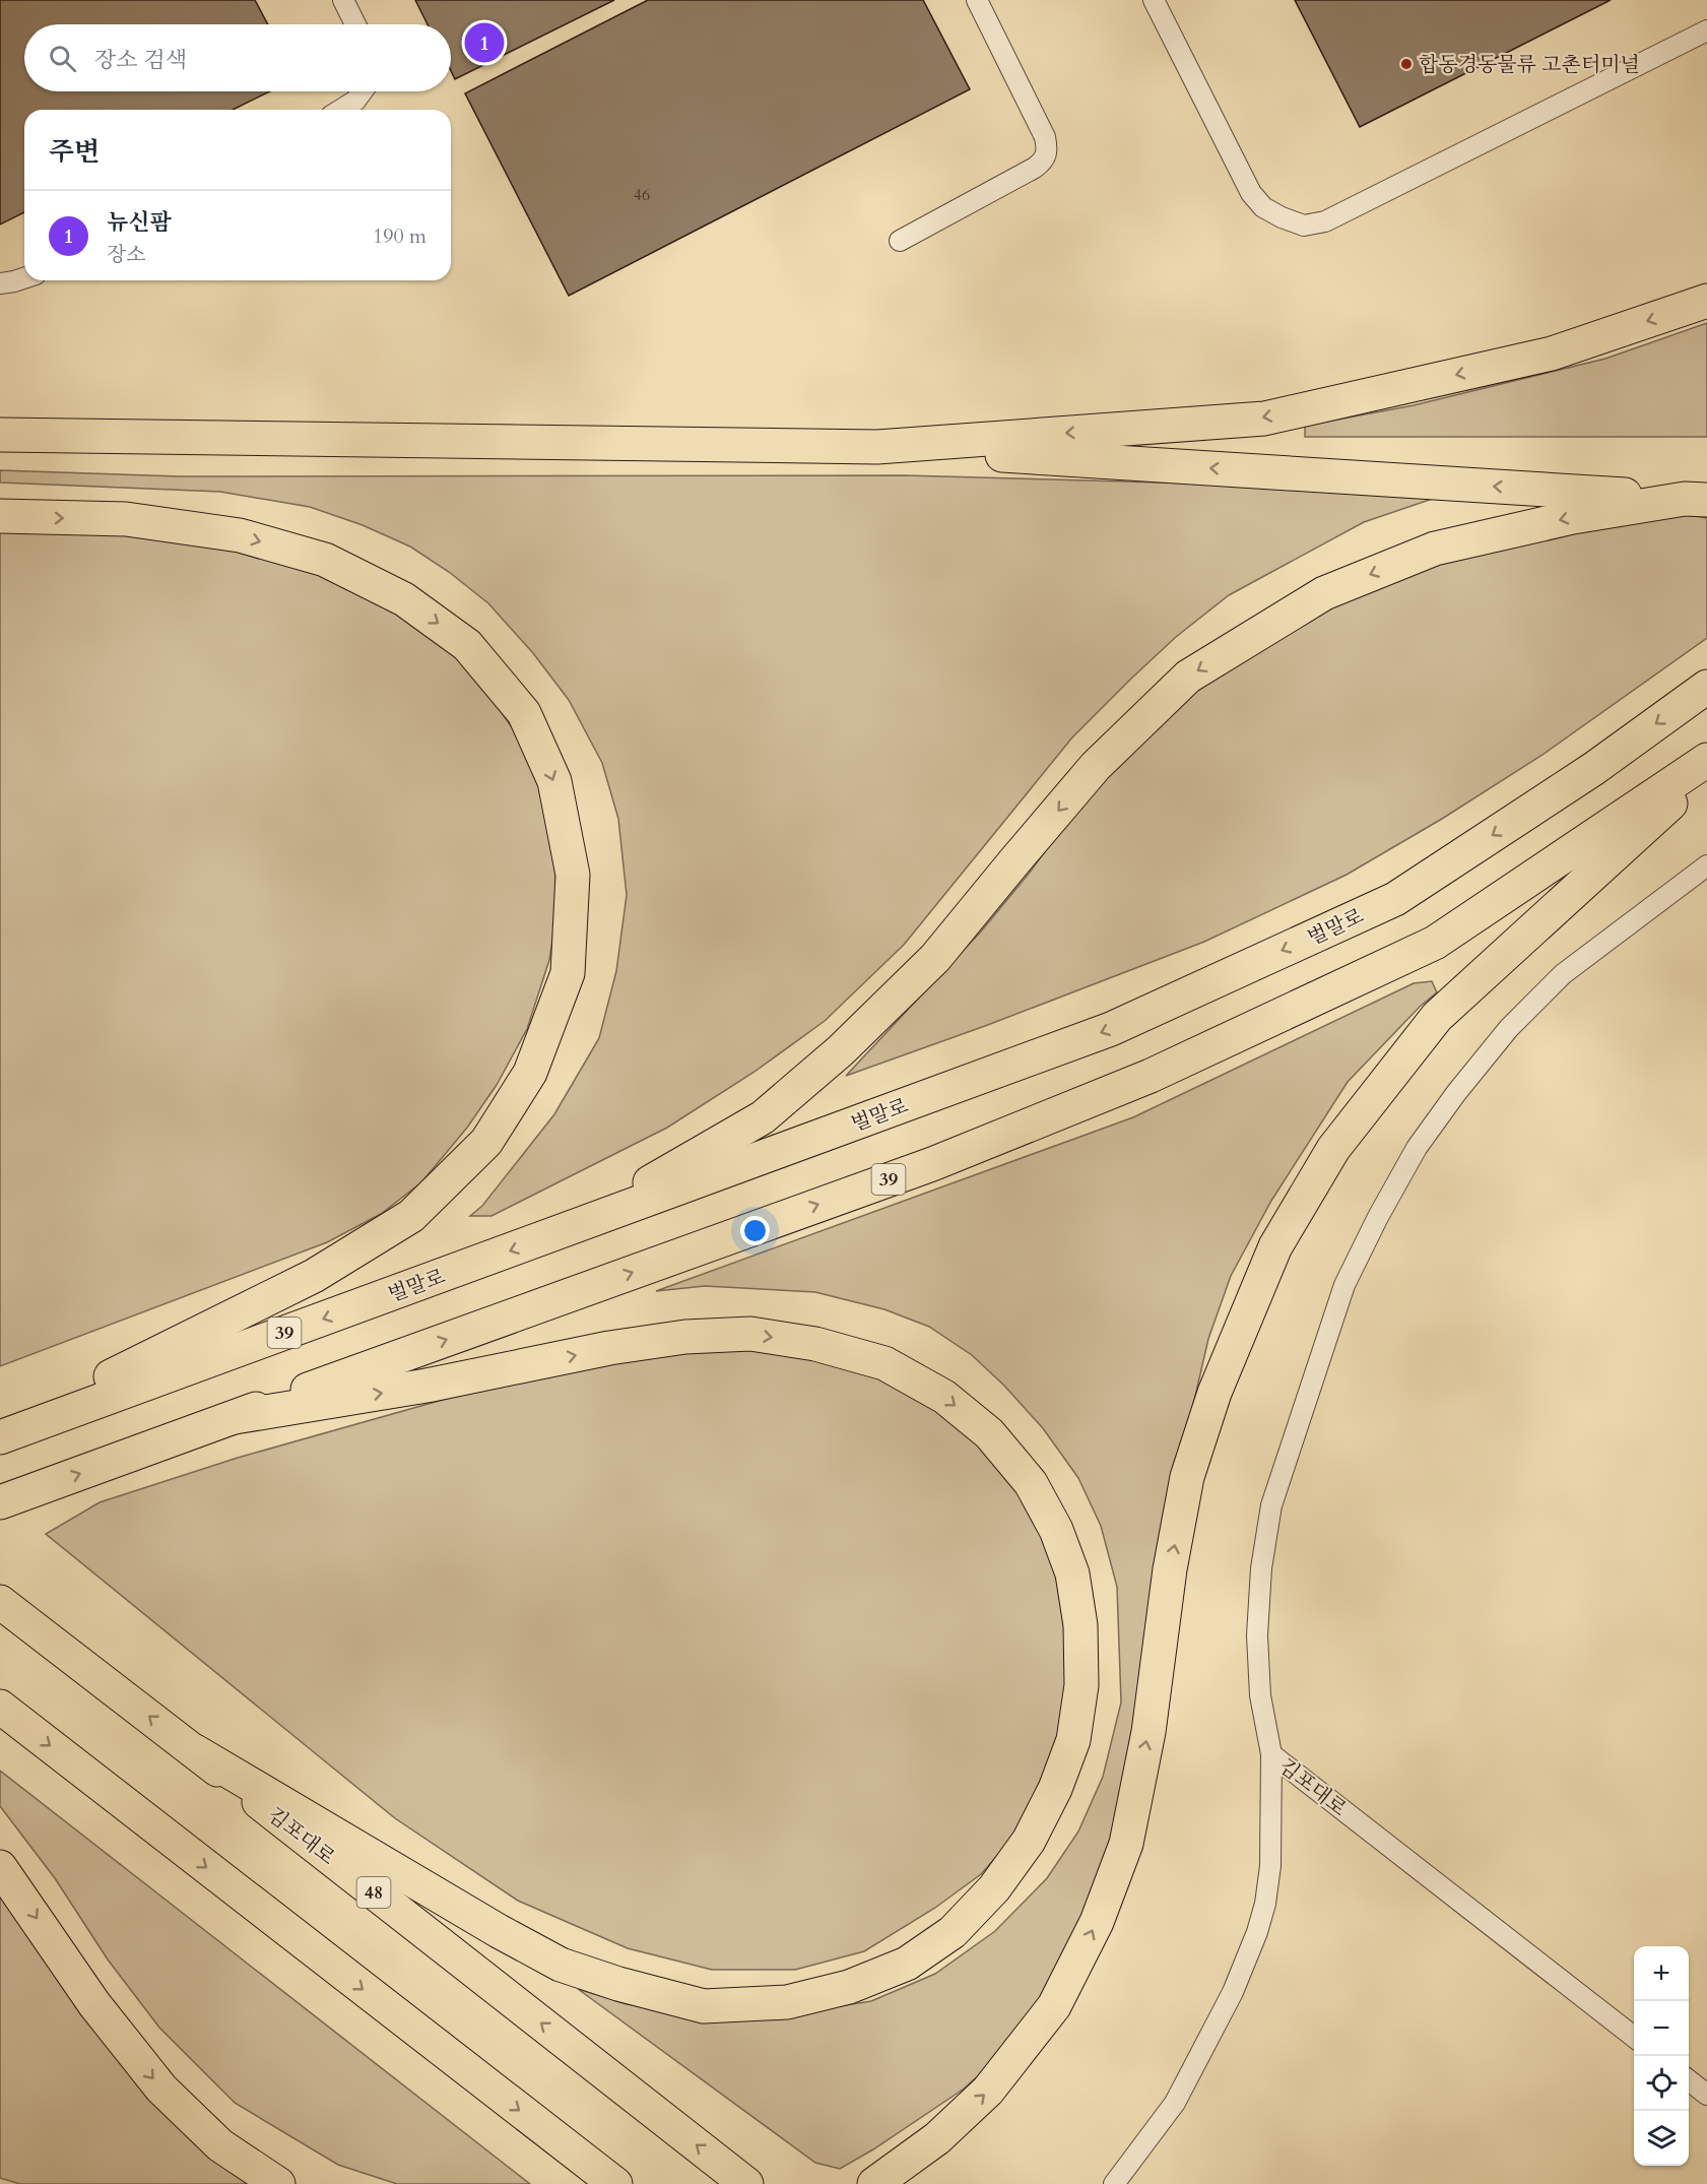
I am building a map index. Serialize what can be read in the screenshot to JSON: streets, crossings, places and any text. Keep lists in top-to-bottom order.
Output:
{
  "streets": {
    "main road": [
      "벌말로",
      "39",
      "김포대로",
      "48"
    ]
  },
  "one_way": ["김포대로"],
  "places": ["합동경동물류 고촌터미널"],
  "house_numbers": ["46"],
  "page": {
    "pins": "1",
    "search": "장소 검색",
    "heading": "주변",
    "list": [
      {
        "mark": "1",
        "name": "뉴신팜",
        "note": "장소",
        "value": "190 m"
      }
    ],
    "map_buttons": ["+", "−"]
  }
}
